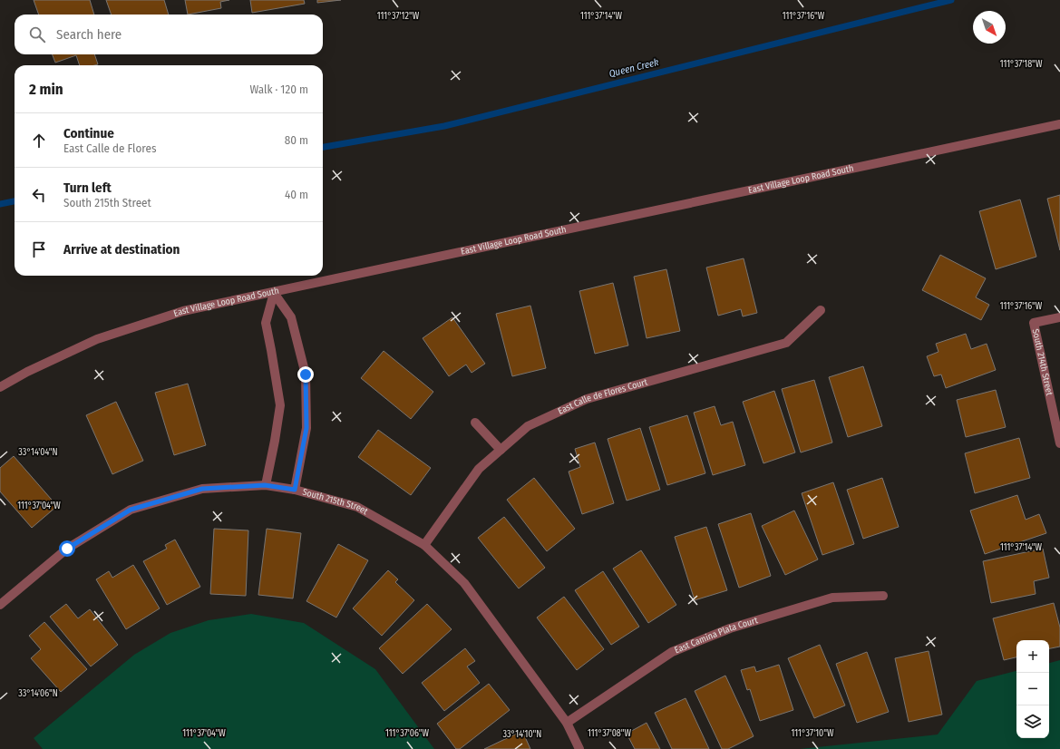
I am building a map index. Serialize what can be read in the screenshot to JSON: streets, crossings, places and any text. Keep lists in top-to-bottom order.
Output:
{
  "streets": {
    "street": [
      "East Village Loop Road South",
      "South 214th Street",
      "East Calle de Flores Court",
      "South 215th Street",
      "East Camina Plata Court"
    ]
  },
  "crossings": [
    ["East Village Loop Road South", "South 215th Street"],
    ["East Calle de Flores Court", "South 215th Street"],
    ["South 215th Street", "East Camina Plata Court"]
  ],
  "water": ["Queen Creek"],
  "north": "bottom right",
  "page": {
    "search": "Search here",
    "heading": ["2 min", "Walk · 120 m"],
    "list": [
      ["Continue", "East Calle de Flores", "80 m"],
      ["Turn left", "South 215th Street", "40 m"],
      "Arrive at destination"
    ],
    "map_buttons": ["+", "−"]
  },
  "coordinates": [
    "111°37'12\"W",
    "111°37'14\"W",
    "111°37'16\"W",
    "111°37'18\"W",
    "33°14'04\"N",
    "111°37'04\"W",
    "33°14'06\"N",
    "111°37'06\"W",
    "111°37'08\"W",
    "111°37'10\"W",
    "33°14'10\"N"
  ]
}
